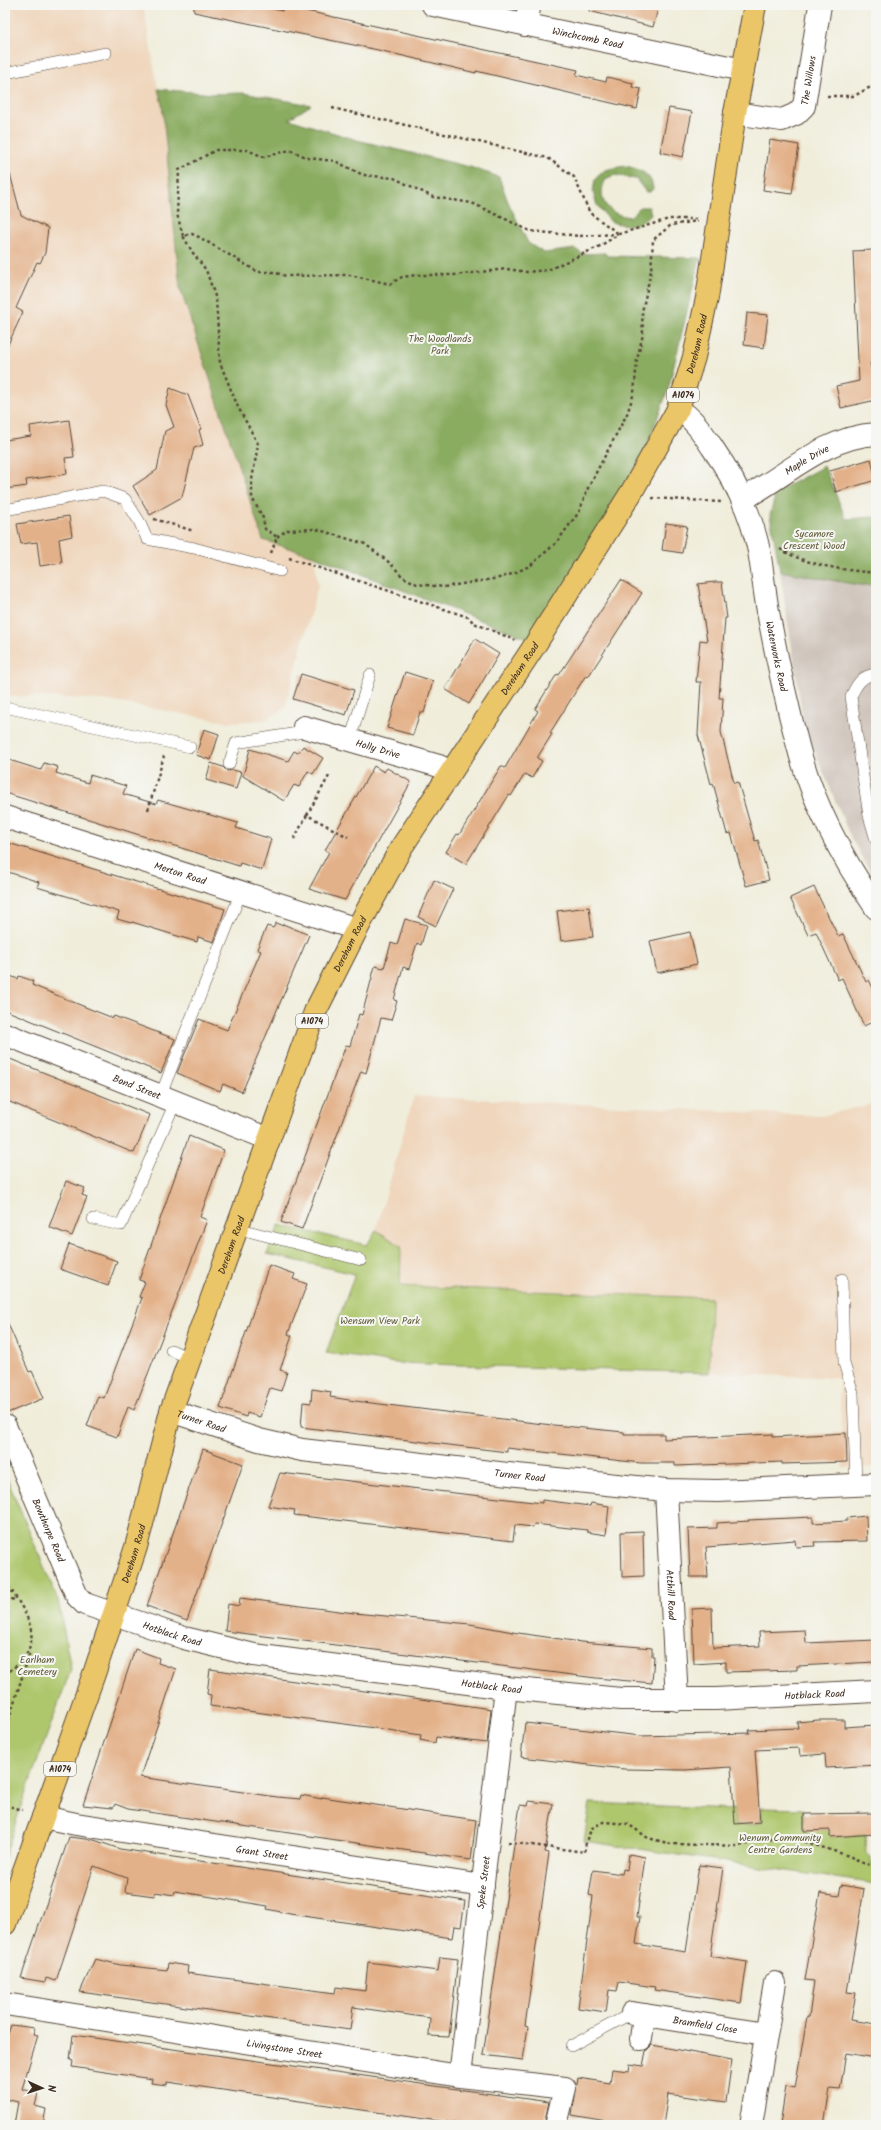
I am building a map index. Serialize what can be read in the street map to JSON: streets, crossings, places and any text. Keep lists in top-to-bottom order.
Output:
{
  "streets": {
    "main road": ["Dereham Road", "A1074"],
    "street": [
      "Winchcomb Road",
      "The Willows",
      "Maple Drive",
      "Waterworks Road",
      "Holly Drive",
      "Merton Road",
      "Bond Street",
      "Turner Road",
      "Bowthorpe Road",
      "Atthill Road",
      "Hotblack Road",
      "Grant Street",
      "Speke Street",
      "Bramfield Close",
      "Livingstone Street"
    ]
  },
  "crossings": [
    ["Winchcomb Road", "Dereham Road"],
    ["The Willows", "Dereham Road"],
    ["Dereham Road", "Waterworks Road"],
    ["Dereham Road", "Holly Drive"],
    ["Dereham Road", "Merton Road"],
    ["Dereham Road", "Bond Street"],
    ["Dereham Road", "Turner Road"],
    ["Dereham Road", "Bowthorpe Road"],
    ["Dereham Road", "Hotblack Road"],
    ["Dereham Road", "Grant Street"],
    ["Maple Drive", "Waterworks Road"],
    ["Turner Road", "Atthill Road"],
    ["Bowthorpe Road", "Hotblack Road"],
    ["Atthill Road", "Hotblack Road"],
    ["Hotblack Road", "Speke Street"],
    ["Grant Street", "Speke Street"],
    ["Speke Street", "Livingstone Street"]
  ],
  "parks": [
    "The Woodlands Park",
    "Sycamore Crescent Wood",
    "Wensum View Park",
    "Earlham Cemetery",
    "Wenum Community Centre Gardens"
  ],
  "north": "right"
}
